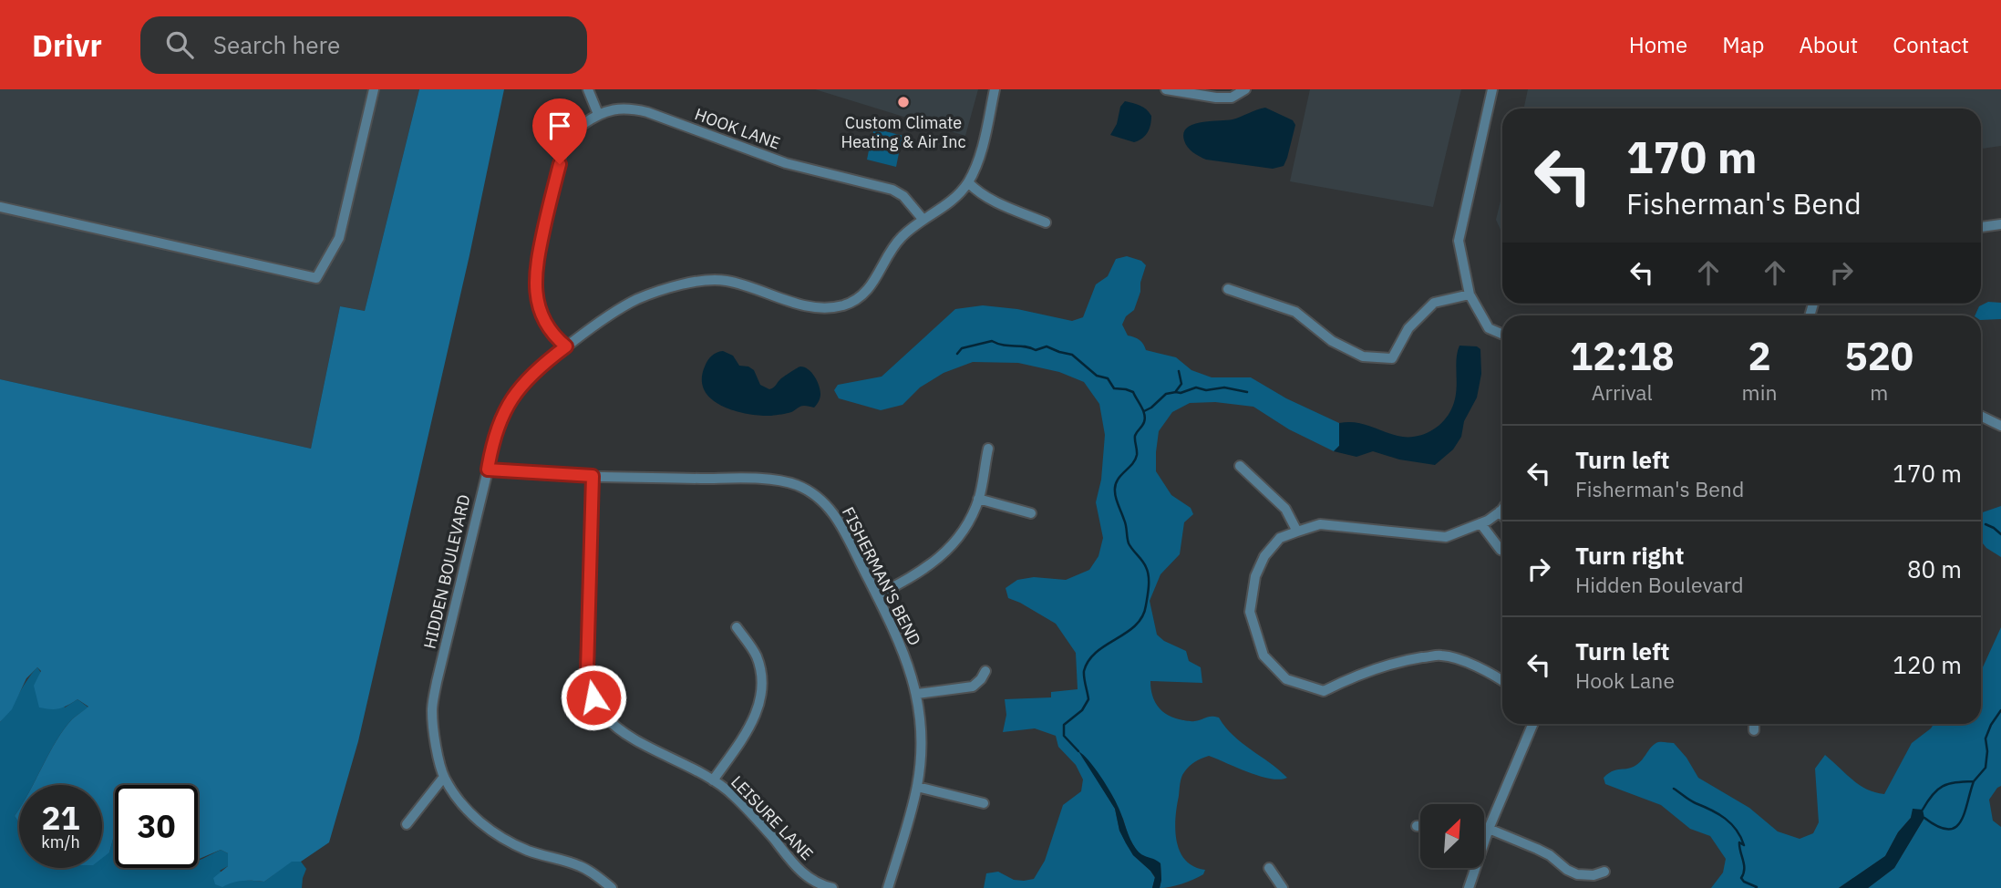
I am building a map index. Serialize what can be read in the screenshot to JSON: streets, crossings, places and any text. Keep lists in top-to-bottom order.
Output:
{
  "streets": {
    "street": [
      "HOOK LANE",
      "HIDDEN BOULEVARD",
      "FISHERMAN'S BEND",
      "LEISURE LANE"
    ]
  },
  "crossings": [
    ["HOOK LANE", "HIDDEN BOULEVARD"],
    ["HIDDEN BOULEVARD", "FISHERMAN'S BEND"],
    ["FISHERMAN'S BEND", "LEISURE LANE"]
  ],
  "places": ["Custom Climate Heating & Air Inc"],
  "north": "top right",
  "page": {
    "header": "Drivr",
    "search": "Search here",
    "nav": [
      "Home",
      "Map",
      "About",
      "Contact"
    ],
    "turn": ["170 m", "Fisherman's Bend"],
    "eta": [
      "12:18",
      "Arrival",
      "2",
      "min",
      "520",
      "m"
    ],
    "list": [
      {
        "name": "Turn left",
        "note": "Fisherman's Bend",
        "value": "170 m"
      },
      {
        "name": "Turn right",
        "note": "Hidden Boulevard",
        "value": "80 m"
      },
      {
        "name": "Turn left",
        "note": "Hook Lane",
        "value": "120 m"
      }
    ],
    "speed": "21 km/h",
    "limit": "30"
  }
}
